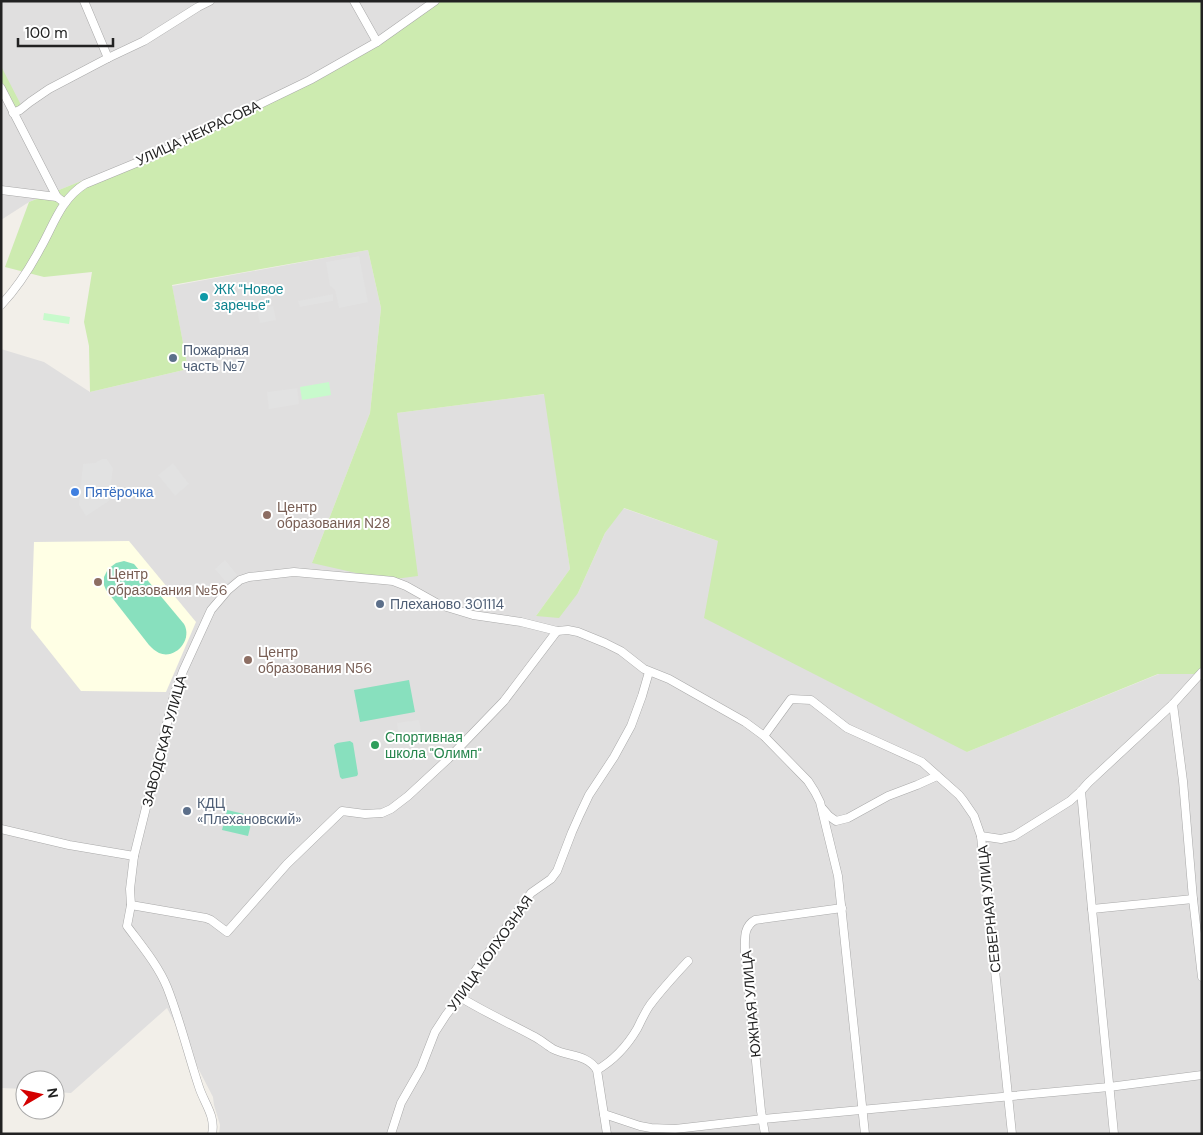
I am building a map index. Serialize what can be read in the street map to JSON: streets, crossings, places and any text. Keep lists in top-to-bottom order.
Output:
{
  "streets": {
    "street": [
      "УЛИЦА НЕКРАСОВА",
      "ЗАВОДСКАЯ УЛИЦА",
      "СЕВЕРНАЯ УЛИЦА",
      "УЛИЦА КОЛХОЗНАЯ",
      "ЮЖНАЯ УЛИЦА"
    ]
  },
  "crossings": [
    ["ЗАВОДСКАЯ УЛИЦА", "УЛИЦА КОЛХОЗНАЯ"]
  ],
  "places": [
    "ЖК \"Новое заречье\"",
    "Пожарная часть №7",
    "Пятёрочка",
    "Центр образования N28",
    "Центр образования №56",
    "Плеханово 301114",
    "Центр образования N56",
    "Спортивная школа \"Олимп\"",
    "КДЦ «Плехановский»"
  ],
  "scale_bar": "100 m",
  "north": "right"
}
